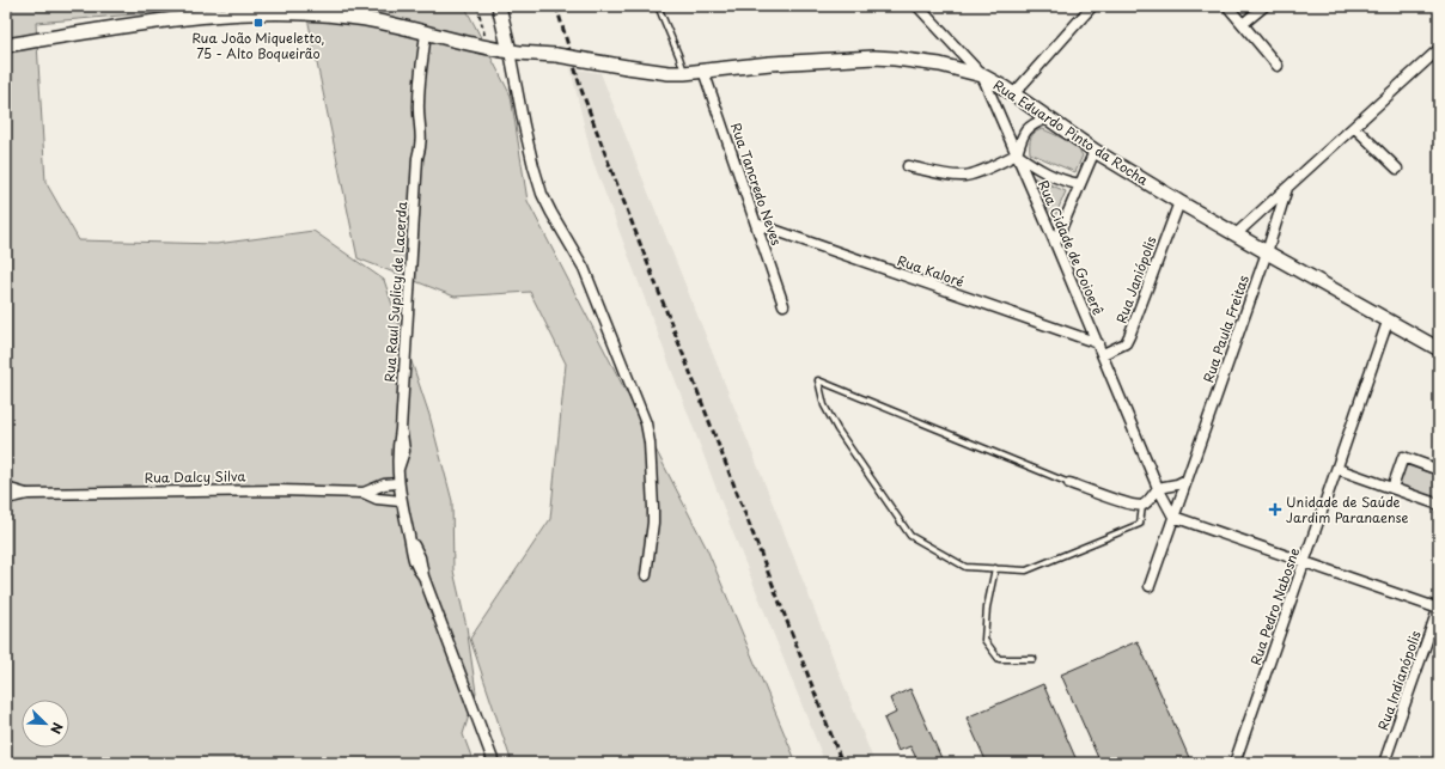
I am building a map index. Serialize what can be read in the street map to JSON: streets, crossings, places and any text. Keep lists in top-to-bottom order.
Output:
{
  "streets": {
    "main road": ["Rua Eduardo Pinto da Rocha"],
    "street": [
      "Rua Tancredo Neves",
      "Rua Cidade de Goioerê",
      "Rua Kaloré",
      "Rua Janiópolis",
      "Rua Raul Suplicy de Lacerda",
      "Rua Paula Freitas",
      "Rua Dalcy Silva",
      "Rua Pedro Nabosne",
      "Rua Indianópolis"
    ]
  },
  "crossings": [
    ["Rua Eduardo Pinto da Rocha", "Rua Tancredo Neves"],
    ["Rua Eduardo Pinto da Rocha", "Rua Cidade de Goioerê"],
    ["Rua Eduardo Pinto da Rocha", "Rua Janiópolis"],
    ["Rua Eduardo Pinto da Rocha", "Rua Raul Suplicy de Lacerda"],
    ["Rua Eduardo Pinto da Rocha", "Rua Paula Freitas"],
    ["Rua Eduardo Pinto da Rocha", "Rua Pedro Nabosne"],
    ["Rua Tancredo Neves", "Rua Kaloré"],
    ["Rua Cidade de Goioerê", "Rua Kaloré"],
    ["Rua Cidade de Goioerê", "Rua Janiópolis"],
    ["Rua Cidade de Goioerê", "Rua Paula Freitas"],
    ["Rua Raul Suplicy de Lacerda", "Rua Dalcy Silva"]
  ],
  "places": {
    "transit": ["Rua João Miqueletto, 75 - Alto Boqueirão"],
    "health": ["Unidade de Saúde Jardim Paranaense"]
  },
  "north": "bottom right"
}
